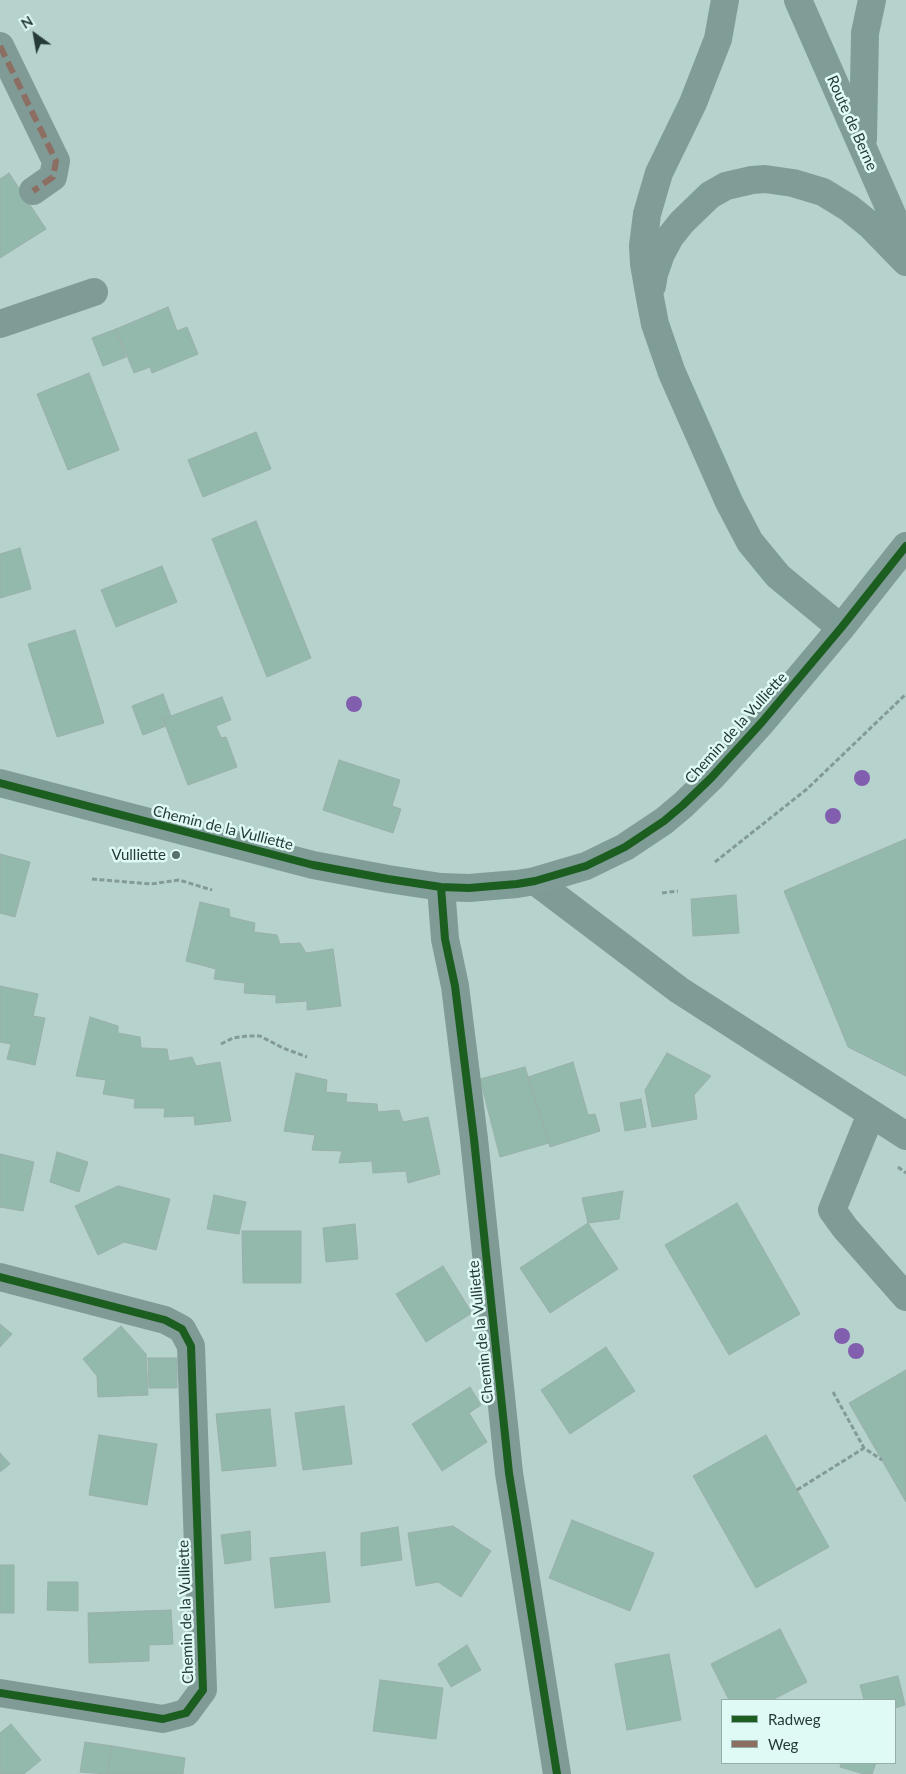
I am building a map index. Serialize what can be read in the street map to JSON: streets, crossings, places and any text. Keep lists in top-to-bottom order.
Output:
{
  "streets": {
    "main road": ["Route de Berne", "Chemin de la Vulliette"]
  },
  "places": ["Vulliette"],
  "legend": ["Radweg", "Weg"],
  "north": "top left"
}
